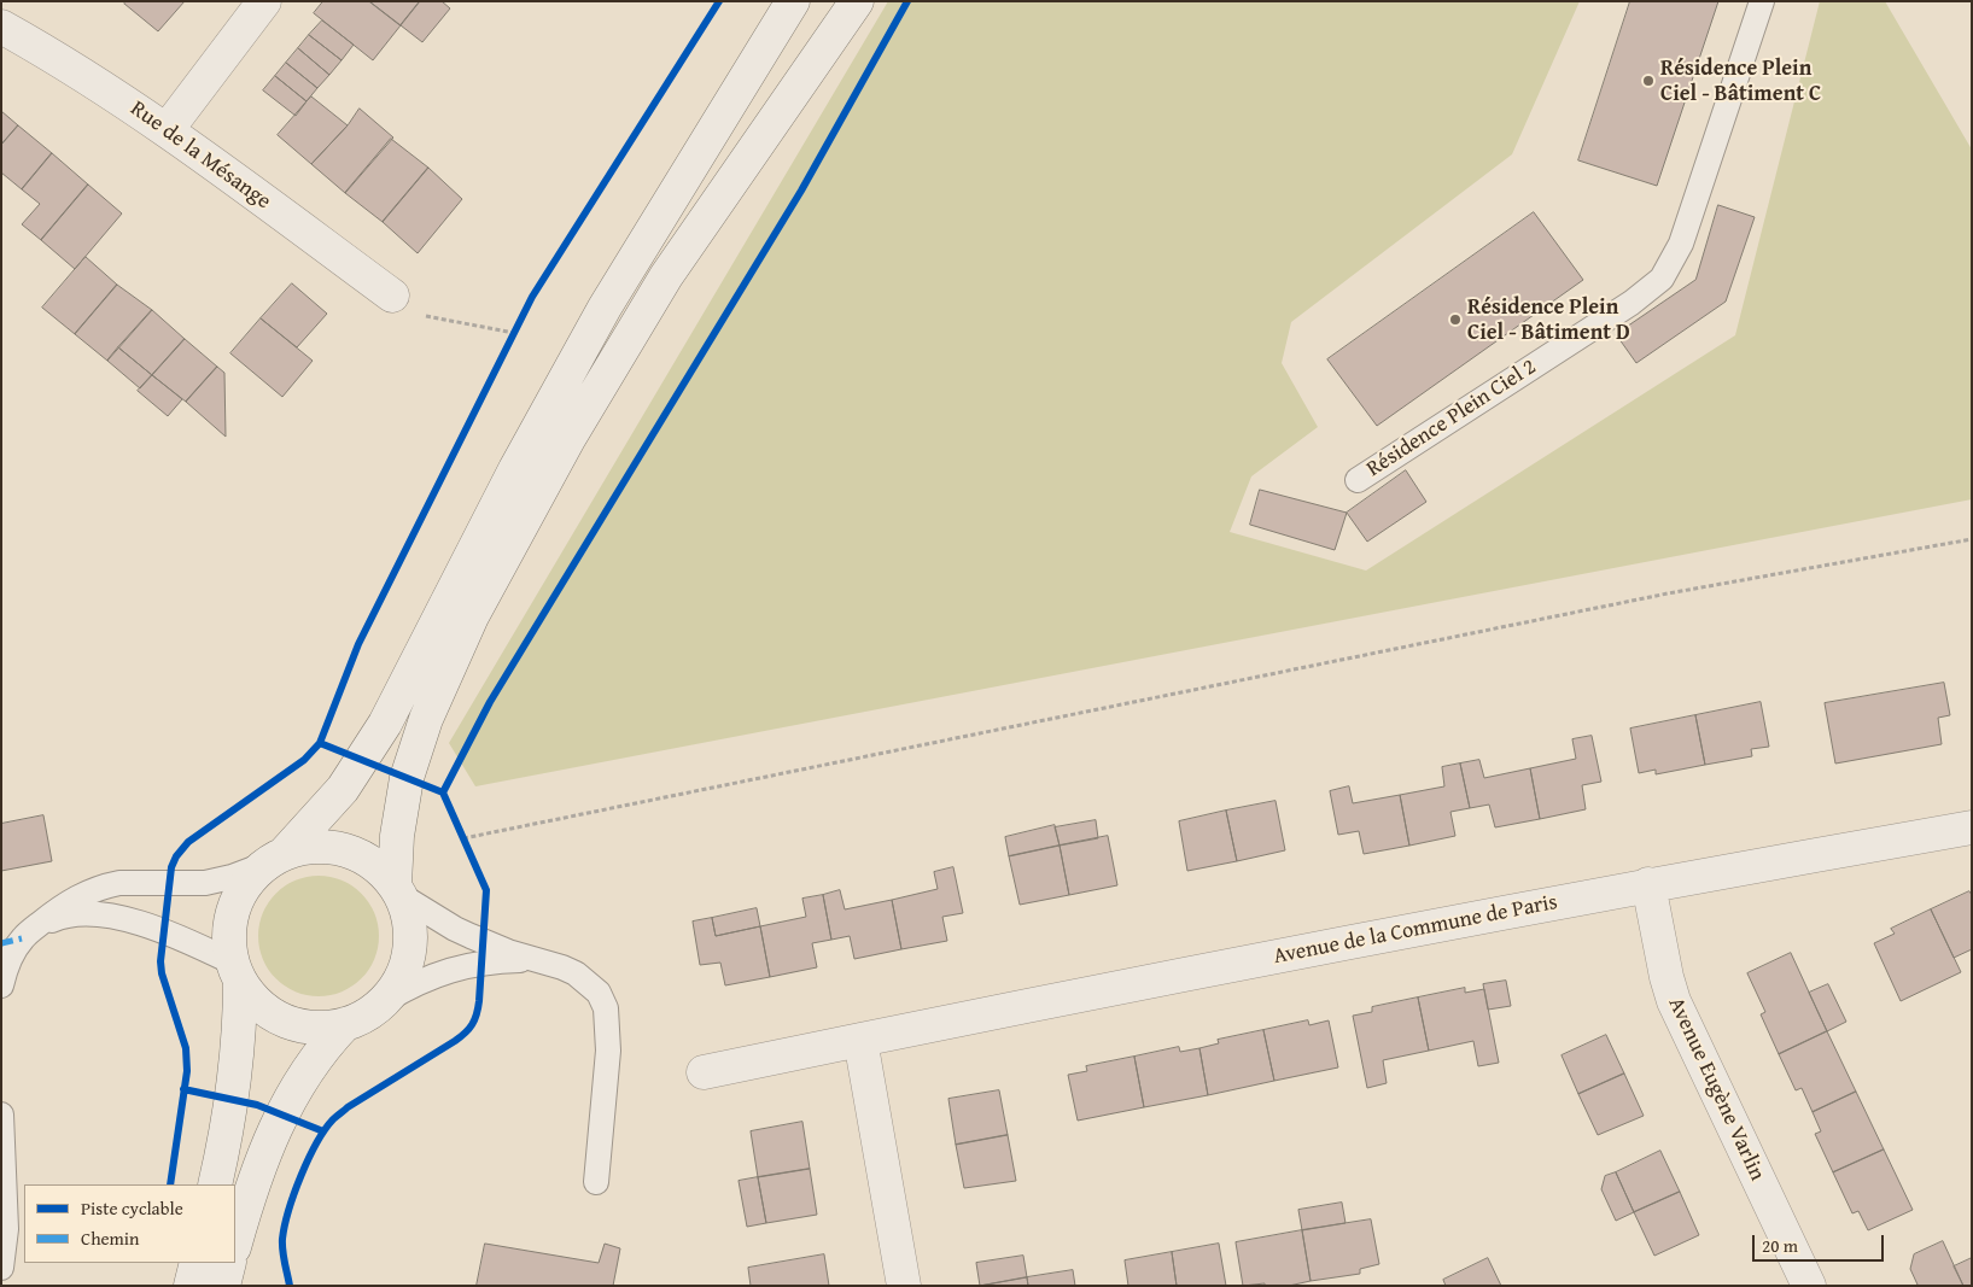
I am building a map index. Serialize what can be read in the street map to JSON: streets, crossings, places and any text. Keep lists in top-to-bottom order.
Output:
{
  "streets": {
    "main road": ["Rue de la Mésange", "Avenue de la Commune de Paris", "Avenue Eugène Varlin"],
    "lane": ["Résidence Plein Ciel 2"]
  },
  "crossings": [
    ["Avenue de la Commune de Paris", "Avenue Eugène Varlin"]
  ],
  "places": ["Résidence Plein Ciel - Bâtiment C", "Résidence Plein Ciel - Bâtiment D"],
  "legend": ["Piste cyclable", "Chemin"],
  "scale_bar": "20 m"
}
